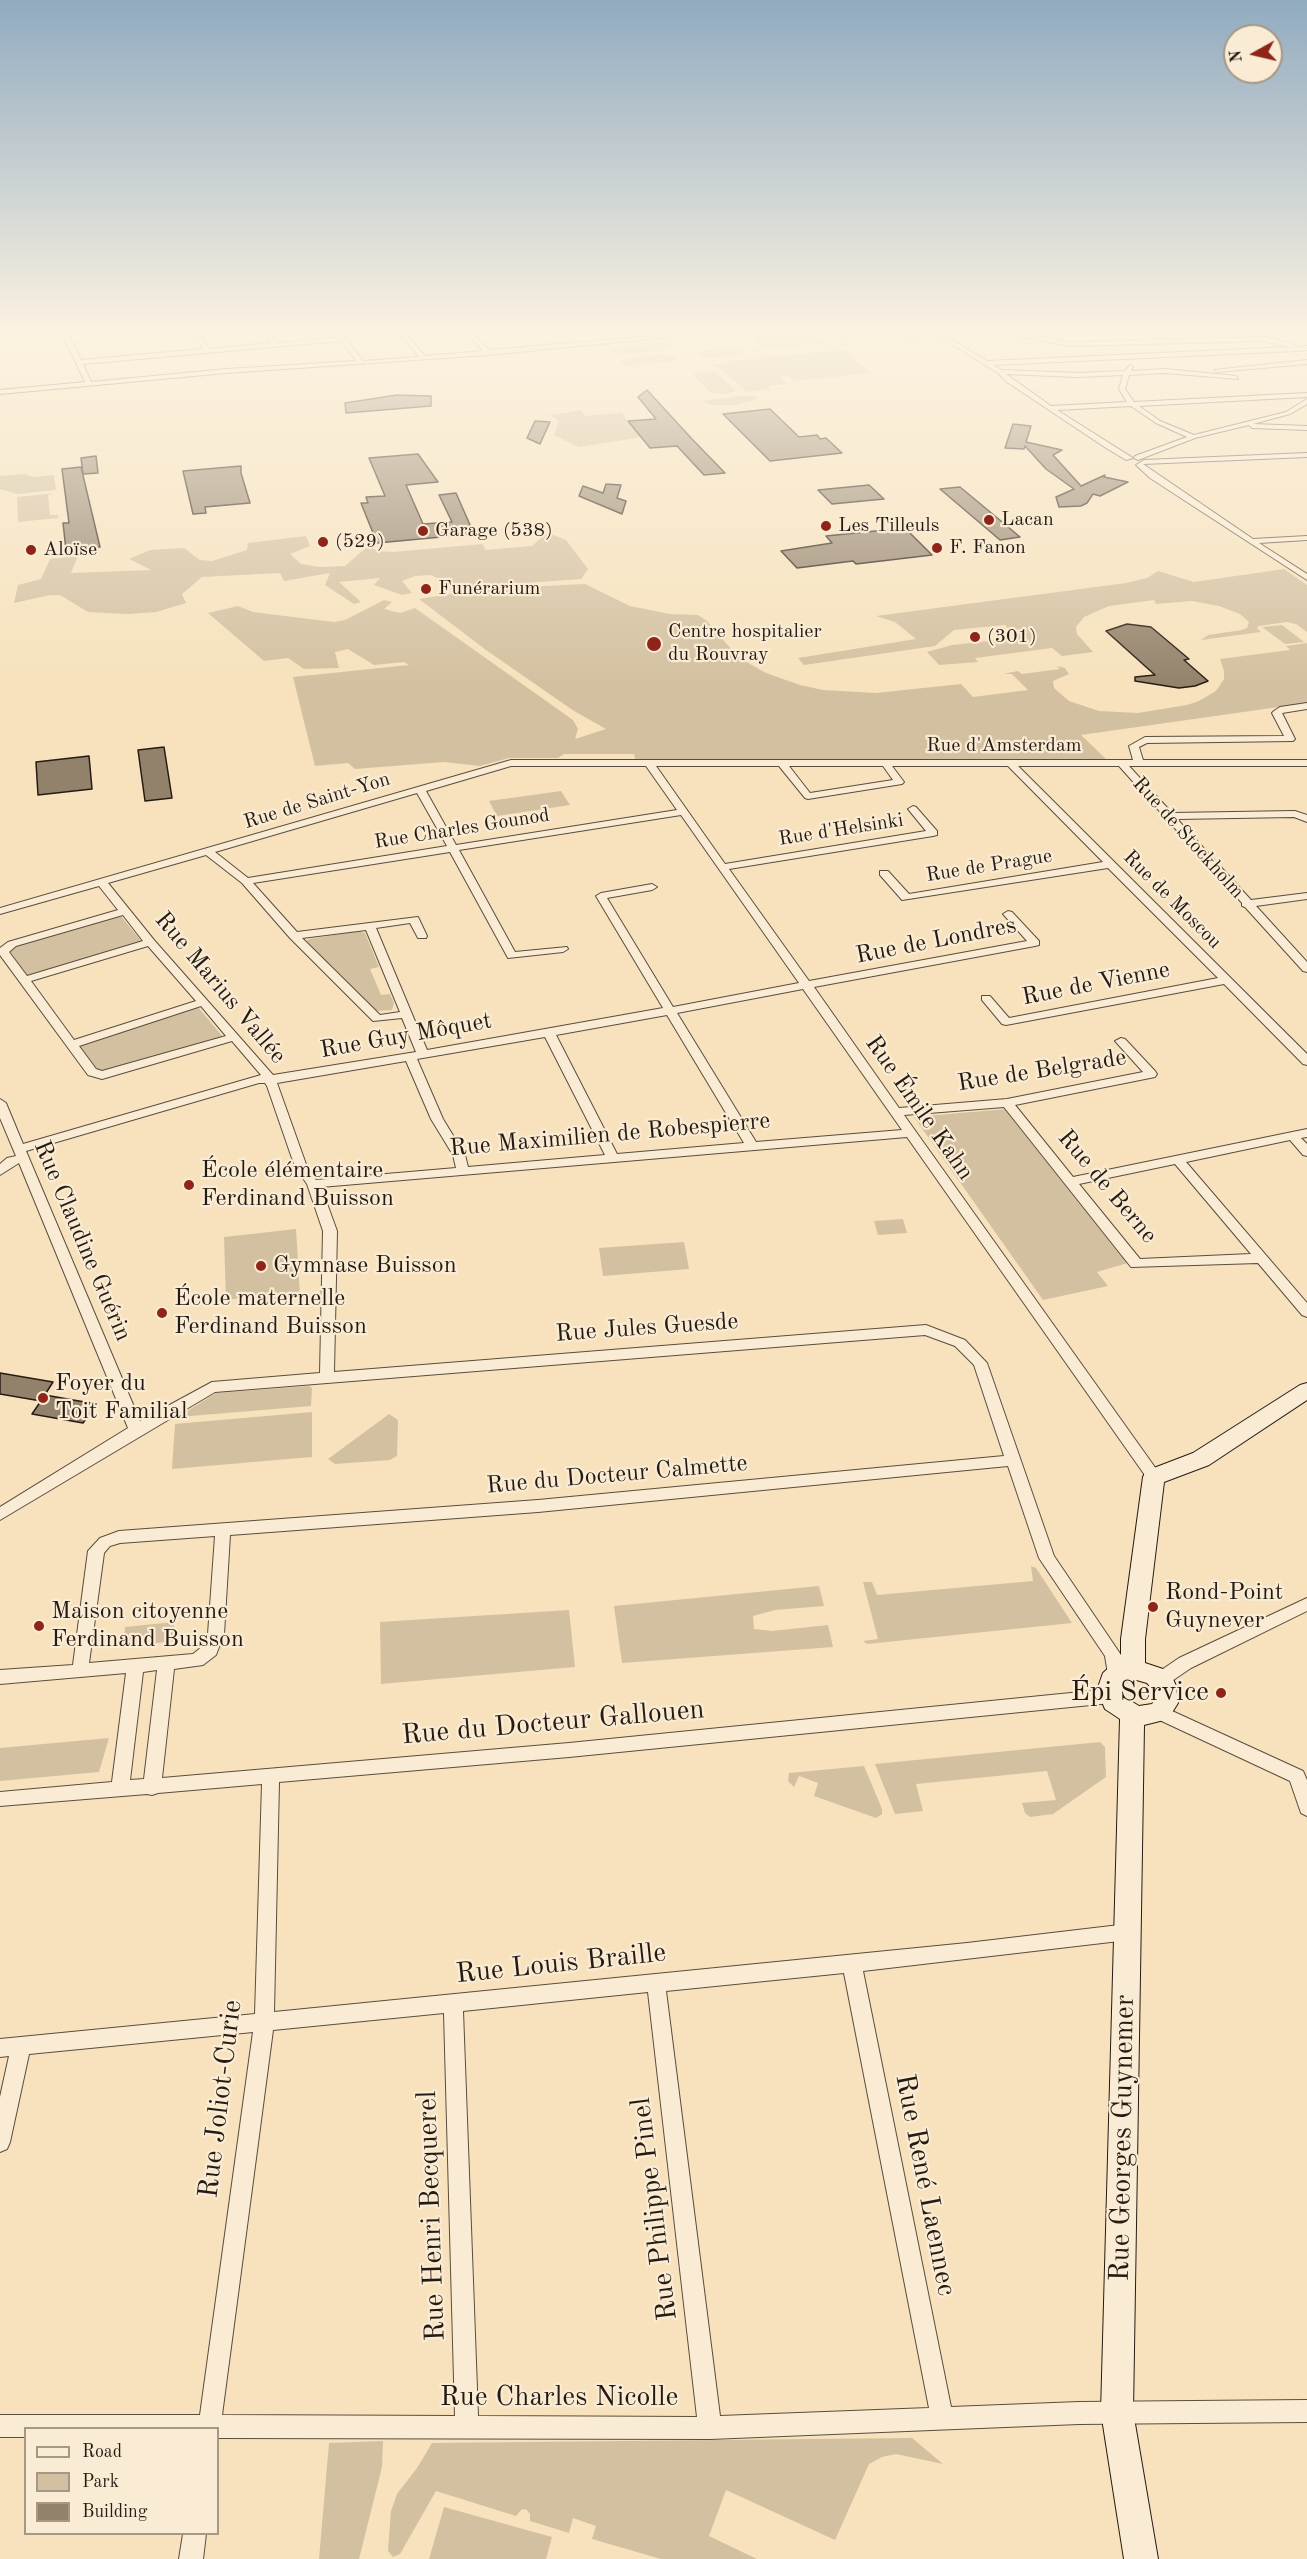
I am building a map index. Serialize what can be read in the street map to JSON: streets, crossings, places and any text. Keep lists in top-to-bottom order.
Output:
{
  "streets": {
    "street": [
      "Rue d'Amsterdam",
      "Rue de Saint-Yon",
      "Rue Charles Gounod",
      "Rue d'Helsinki",
      "Rue de Stockholm",
      "Rue de Prague",
      "Rue de Moscou",
      "Rue de Londres",
      "Rue de Vienne",
      "Rue Marius Vallée",
      "Rue Guy Môquet",
      "Rue de Belgrade",
      "Rue Émile Kahn",
      "Rue Maximilien de Robespierre",
      "Rue de Berne",
      "Rue Claudine Guérin",
      "Rue Jules Guesde",
      "Rue du Docteur Calmette",
      "Rue du Docteur Gallouen",
      "Rue Louis Braille",
      "Rue Joliot-Curie",
      "Rue Georges Guynemer",
      "Rue René Laennec",
      "Rue Philippe Pinel",
      "Rue Henri Becquerel",
      "Rue Charles Nicolle"
    ]
  },
  "crossings": [
    ["Rue d'Amsterdam", "Rue de Saint-Yon"],
    ["Rue d'Amsterdam", "Rue de Stockholm"],
    ["Rue d'Amsterdam", "Rue de Moscou"],
    ["Rue d'Amsterdam", "Rue Émile Kahn"],
    ["Rue de Saint-Yon", "Rue Marius Vallée"],
    ["Rue de Saint-Yon", "Rue Émile Kahn"],
    ["Rue Charles Gounod", "Rue Émile Kahn"],
    ["Rue d'Helsinki", "Rue Émile Kahn"],
    ["Rue de Prague", "Rue de Moscou"],
    ["Rue de Moscou", "Rue de Vienne"],
    ["Rue de Londres", "Rue Guy Môquet"],
    ["Rue de Londres", "Rue Émile Kahn"],
    ["Rue Marius Vallée", "Rue Guy Môquet"],
    ["Rue Marius Vallée", "Rue Maximilien de Robespierre"],
    ["Rue Marius Vallée", "Rue Jules Guesde"],
    ["Rue Guy Môquet", "Rue Émile Kahn"],
    ["Rue Guy Môquet", "Rue Claudine Guérin"],
    ["Rue de Belgrade", "Rue Émile Kahn"],
    ["Rue de Belgrade", "Rue de Berne"],
    ["Rue Émile Kahn", "Rue Maximilien de Robespierre"],
    ["Rue Claudine Guérin", "Rue Jules Guesde"],
    ["Rue Jules Guesde", "Rue du Docteur Calmette"],
    ["Rue Jules Guesde", "Rue du Docteur Gallouen"],
    ["Rue Jules Guesde", "Rue Georges Guynemer"],
    ["Rue du Docteur Gallouen", "Rue Joliot-Curie"],
    ["Rue du Docteur Gallouen", "Rue Georges Guynemer"],
    ["Rue Louis Braille", "Rue Joliot-Curie"],
    ["Rue Louis Braille", "Rue Georges Guynemer"],
    ["Rue Louis Braille", "Rue René Laennec"],
    ["Rue Louis Braille", "Rue Philippe Pinel"],
    ["Rue Louis Braille", "Rue Henri Becquerel"],
    ["Rue Joliot-Curie", "Rue Charles Nicolle"],
    ["Rue Georges Guynemer", "Rue Charles Nicolle"],
    ["Rue René Laennec", "Rue Charles Nicolle"],
    ["Rue Philippe Pinel", "Rue Charles Nicolle"],
    ["Rue Henri Becquerel", "Rue Charles Nicolle"]
  ],
  "places": [
    "Lacan",
    "Les Tilleuls",
    "Garage (538)",
    "(529)",
    "F. Fanon",
    "Aloïse",
    "Funérarium",
    "(301)",
    "Centre hospitalier du Rouvray",
    "École élémentaire Ferdinand Buisson",
    "Gymnase Buisson",
    "École maternelle Ferdinand Buisson",
    "Foyer du Toit Familial",
    "Rond-Point Guynever",
    "Maison citoyenne Ferdinand Buisson",
    "Épi Service"
  ],
  "legend": ["Road", "Park", "Building"],
  "north": "left"
}
